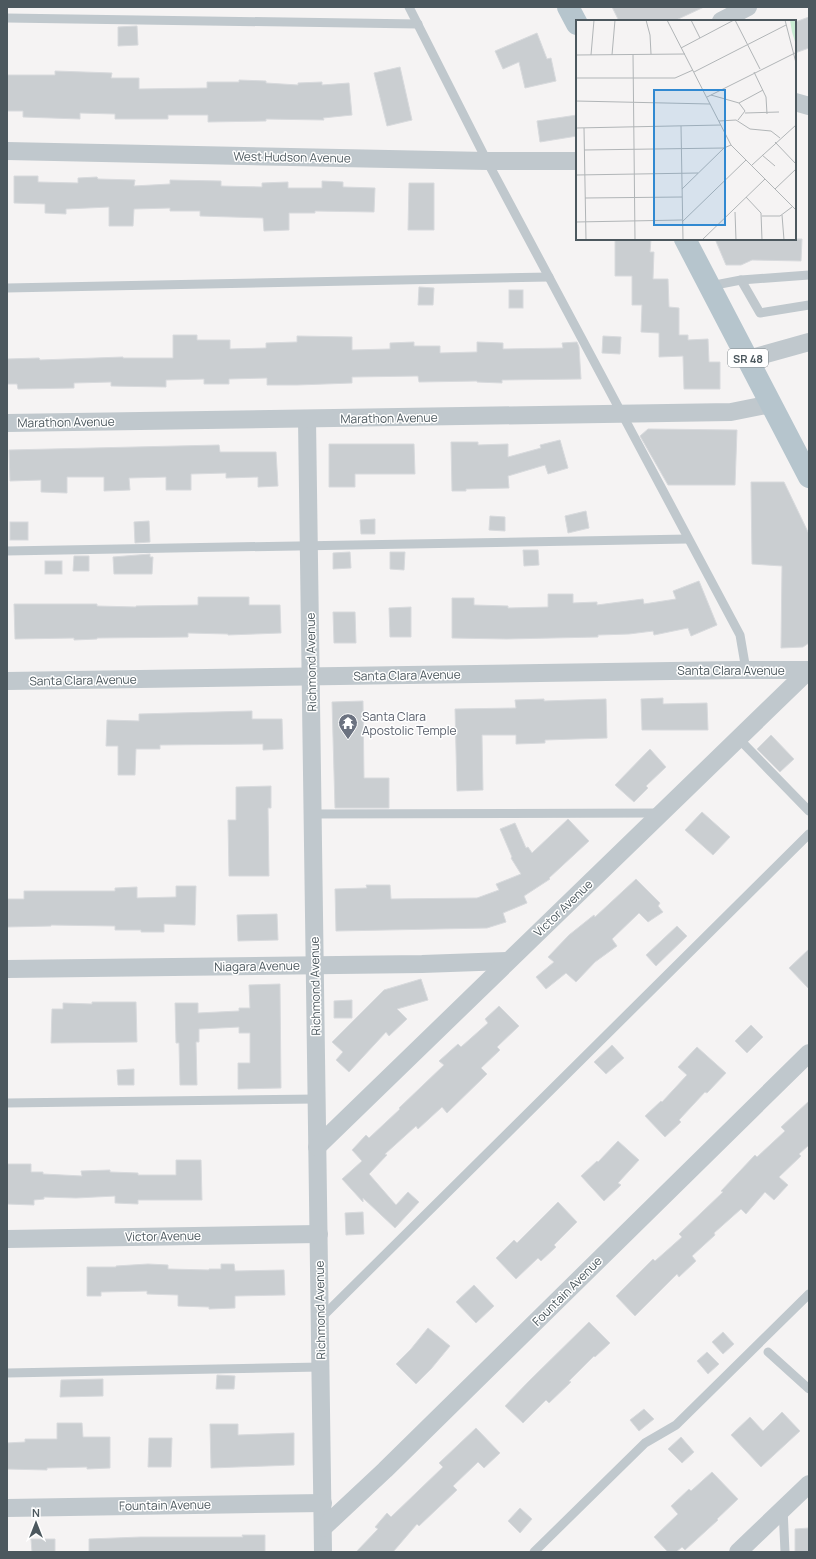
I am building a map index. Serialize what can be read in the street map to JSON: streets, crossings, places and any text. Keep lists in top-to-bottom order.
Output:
{
  "streets": {
    "main road": ["SR 48"],
    "street": [
      "West Hudson Avenue",
      "Marathon Avenue",
      "Richmond Avenue",
      "Santa Clara Avenue",
      "Victor Avenue",
      "Niagara Avenue",
      "Fountain Avenue"
    ]
  },
  "crossings": [
    ["SR 48", "Marathon Avenue"],
    ["Marathon Avenue", "Richmond Avenue"],
    ["Richmond Avenue", "Santa Clara Avenue"],
    ["Richmond Avenue", "Victor Avenue"],
    ["Richmond Avenue", "Niagara Avenue"],
    ["Richmond Avenue", "Fountain Avenue"],
    ["Santa Clara Avenue", "Victor Avenue"],
    ["Victor Avenue", "Niagara Avenue"]
  ],
  "places": {
    "temple": ["Santa Clara Apostolic Temple"]
  },
  "north": "top"
}
